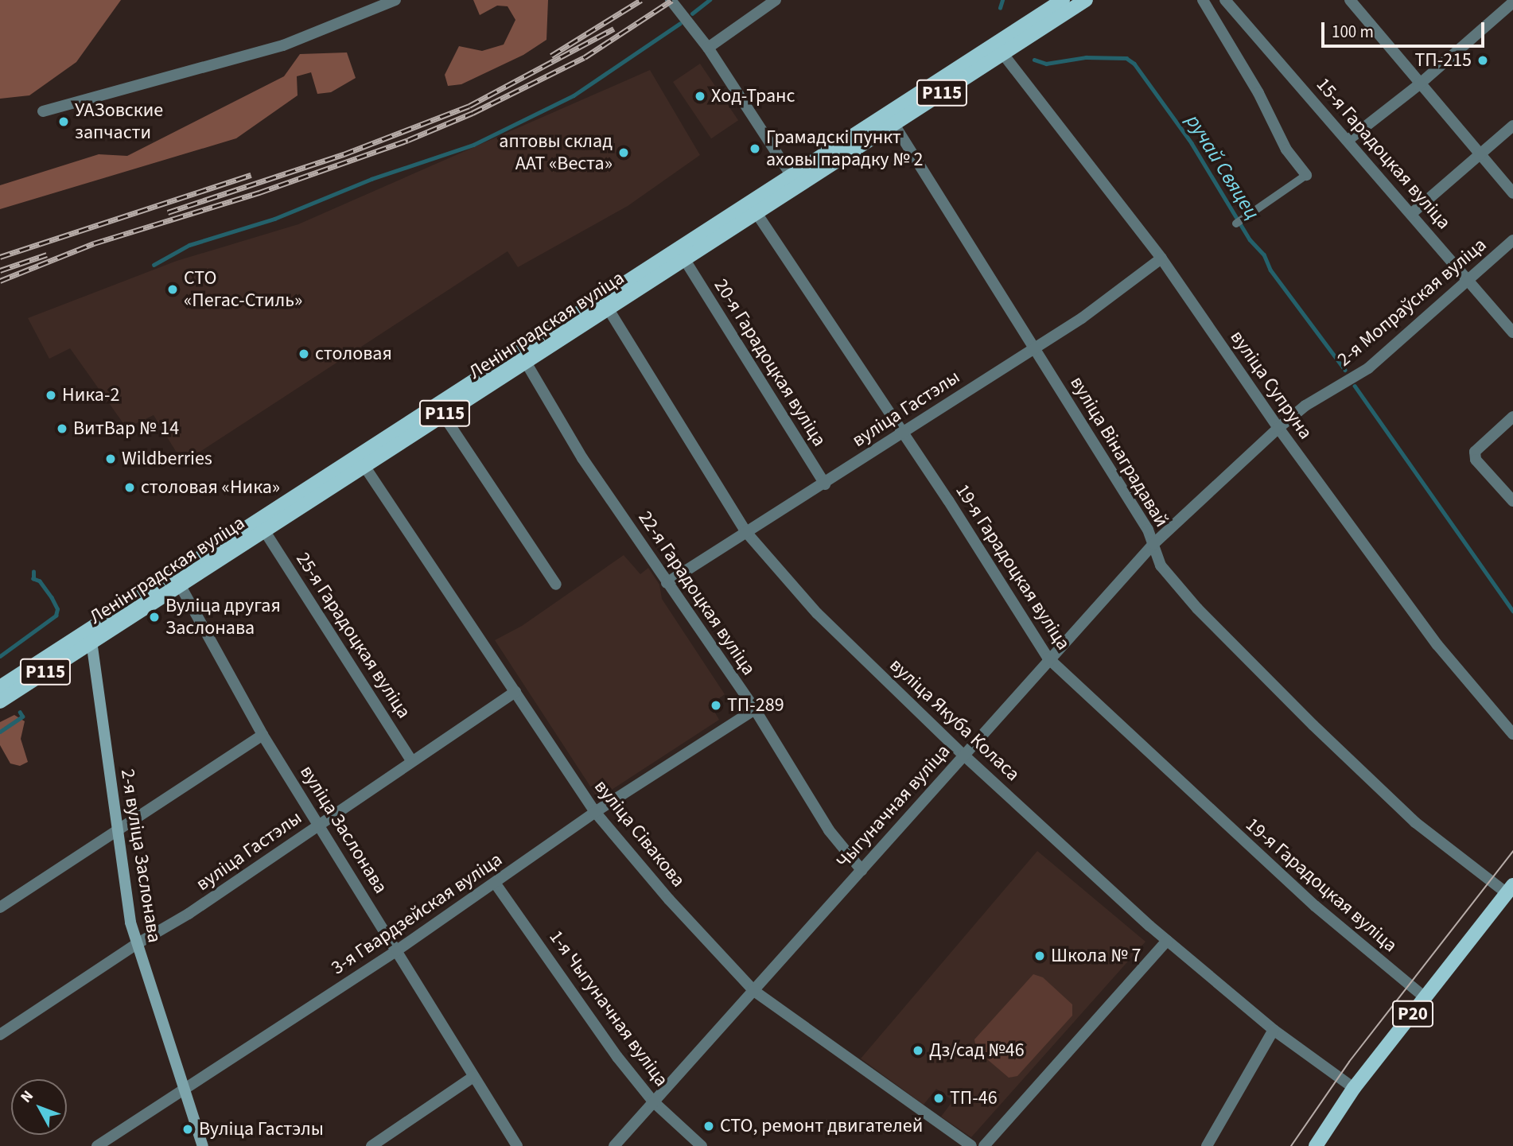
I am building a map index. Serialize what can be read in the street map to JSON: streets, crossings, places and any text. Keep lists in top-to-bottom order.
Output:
{
  "streets": {
    "main road": [
      "Р115",
      "Ленінградская вуліца",
      "2-я вуліца Заслонава",
      "Р20"
    ],
    "street": [
      "15-я Гарадоцкая вуліца",
      "2-я Мопраўская вуліца",
      "20-я Гарадоцкая вуліца",
      "вуліца Супруна",
      "вуліца Гастэлы",
      "вуліца Вінаградавай",
      "19-я Гарадоцкая вуліца",
      "22-я Гарадоцкая вуліца",
      "25-я Гарадоцкая вуліца",
      "вуліца Якуба Коласа",
      "Чыгуначная вуліца",
      "вуліца Заслонава",
      "вуліца Сівакова",
      "3-я Гвардзейская вуліца",
      "1-я Чыгуначная вуліца"
    ]
  },
  "crossings": [
    ["15-я Гарадоцкая вуліца", "2-я Мопраўская вуліца"],
    ["2-я Мопраўская вуліца", "вуліца Супруна"],
    ["2-я Мопраўская вуліца", "Чыгуначная вуліца"],
    ["Ленінградская вуліца", "20-я Гарадоцкая вуліца"],
    ["Ленінградская вуліца", "вуліца Супруна"],
    ["Ленінградская вуліца", "вуліца Вінаградавай"],
    ["Ленінградская вуліца", "19-я Гарадоцкая вуліца"],
    ["Ленінградская вуліца", "22-я Гарадоцкая вуліца"],
    ["Ленінградская вуліца", "25-я Гарадоцкая вуліца"],
    ["Ленінградская вуліца", "вуліца Якуба Коласа"],
    ["Ленінградская вуліца", "вуліца Заслонава"],
    ["Ленінградская вуліца", "вуліца Сівакова"],
    ["Ленінградская вуліца", "2-я вуліца Заслонава"],
    ["20-я Гарадоцкая вуліца", "вуліца Гастэлы"],
    ["вуліца Супруна", "вуліца Гастэлы"],
    ["вуліца Супруна", "Чыгуначная вуліца"],
    ["вуліца Гастэлы", "вуліца Вінаградавай"],
    ["вуліца Гастэлы", "19-я Гарадоцкая вуліца"],
    ["вуліца Гастэлы", "22-я Гарадоцкая вуліца"],
    ["вуліца Гастэлы", "25-я Гарадоцкая вуліца"],
    ["вуліца Гастэлы", "вуліца Якуба Коласа"],
    ["вуліца Гастэлы", "вуліца Заслонава"],
    ["вуліца Гастэлы", "вуліца Сівакова"],
    ["вуліца Гастэлы", "2-я вуліца Заслонава"],
    ["вуліца Вінаградавай", "Чыгуначная вуліца"],
    ["вуліца Вінаградавай", "Р20"],
    ["19-я Гарадоцкая вуліца", "Чыгуначная вуліца"],
    ["19-я Гарадоцкая вуліца", "Р20"],
    ["22-я Гарадоцкая вуліца", "Чыгуначная вуліца"],
    ["22-я Гарадоцкая вуліца", "3-я Гвардзейская вуліца"],
    ["вуліца Якуба Коласа", "Чыгуначная вуліца"],
    ["вуліца Якуба Коласа", "Р20"],
    ["Чыгуначная вуліца", "вуліца Сівакова"],
    ["Чыгуначная вуліца", "1-я Чыгуначная вуліца"],
    ["вуліца Заслонава", "3-я Гвардзейская вуліца"],
    ["вуліца Сівакова", "3-я Гвардзейская вуліца"],
    ["2-я вуліца Заслонава", "3-я Гвардзейская вуліца"],
    ["3-я Гвардзейская вуліца", "1-я Чыгуначная вуліца"]
  ],
  "water": ["ручай Свяцец"],
  "places": [
    "ТП-215",
    "Ход-Транс",
    "УАЗовские запчасти",
    "Грамадскі пункт аховы парадку № 2",
    "аптовы склад ААТ «Веста»",
    "СТО «Пегас-Стиль»",
    "столовая",
    "Ника-2",
    "ВитВар № 14",
    "Wildberries",
    "столовая «Ника»",
    "Вуліца другая Заслонава",
    "ТП-289",
    "Школа № 7",
    "Дз/сад №46",
    "ТП-46",
    "СТО, ремонт двигателей",
    "Вуліца Гастэлы"
  ],
  "scale_bar": "100 m",
  "north": "top left"
}
